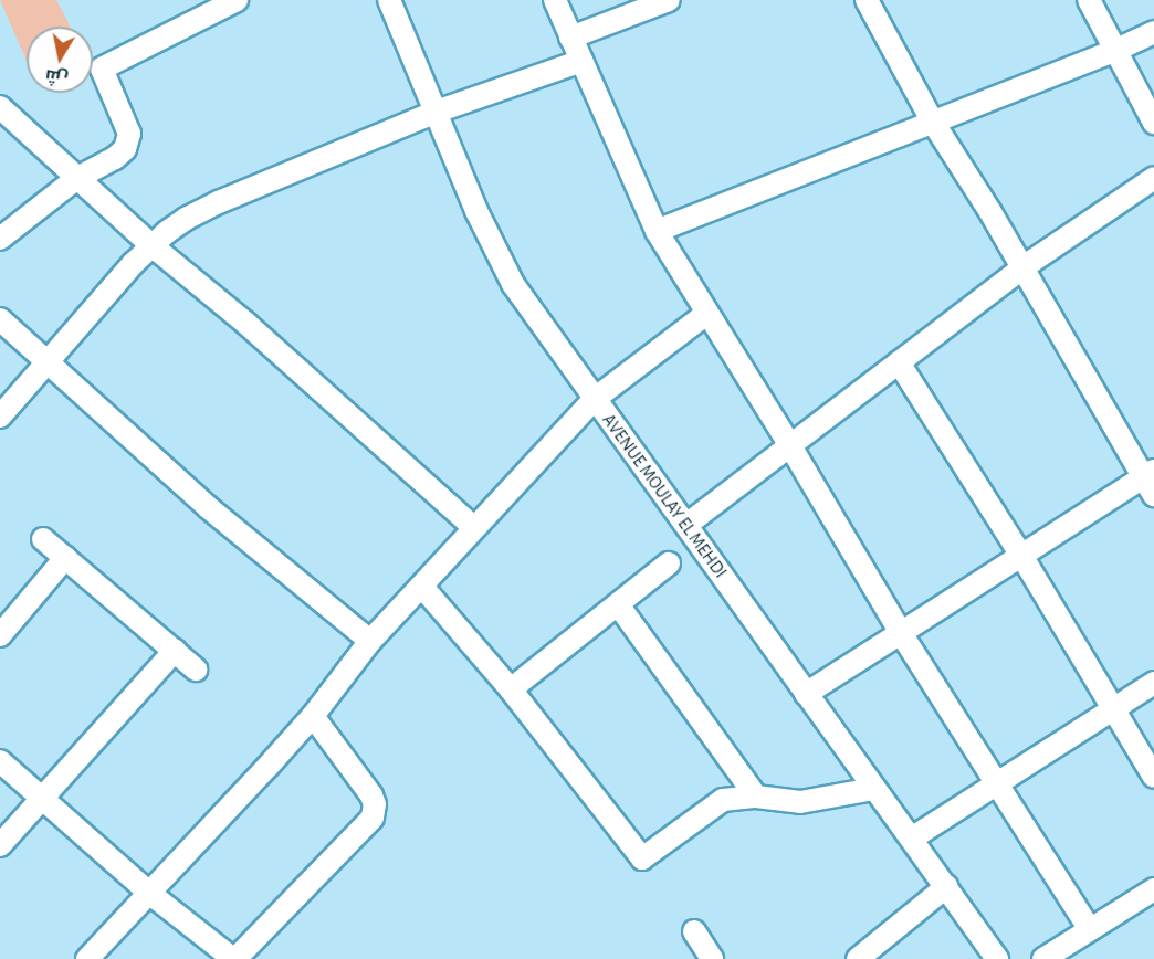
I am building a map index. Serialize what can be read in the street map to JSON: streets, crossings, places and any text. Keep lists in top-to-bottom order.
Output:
{
  "streets": {
    "street": ["AVENUE MOULAY EL MEHDI"]
  },
  "north": "bottom"
}
